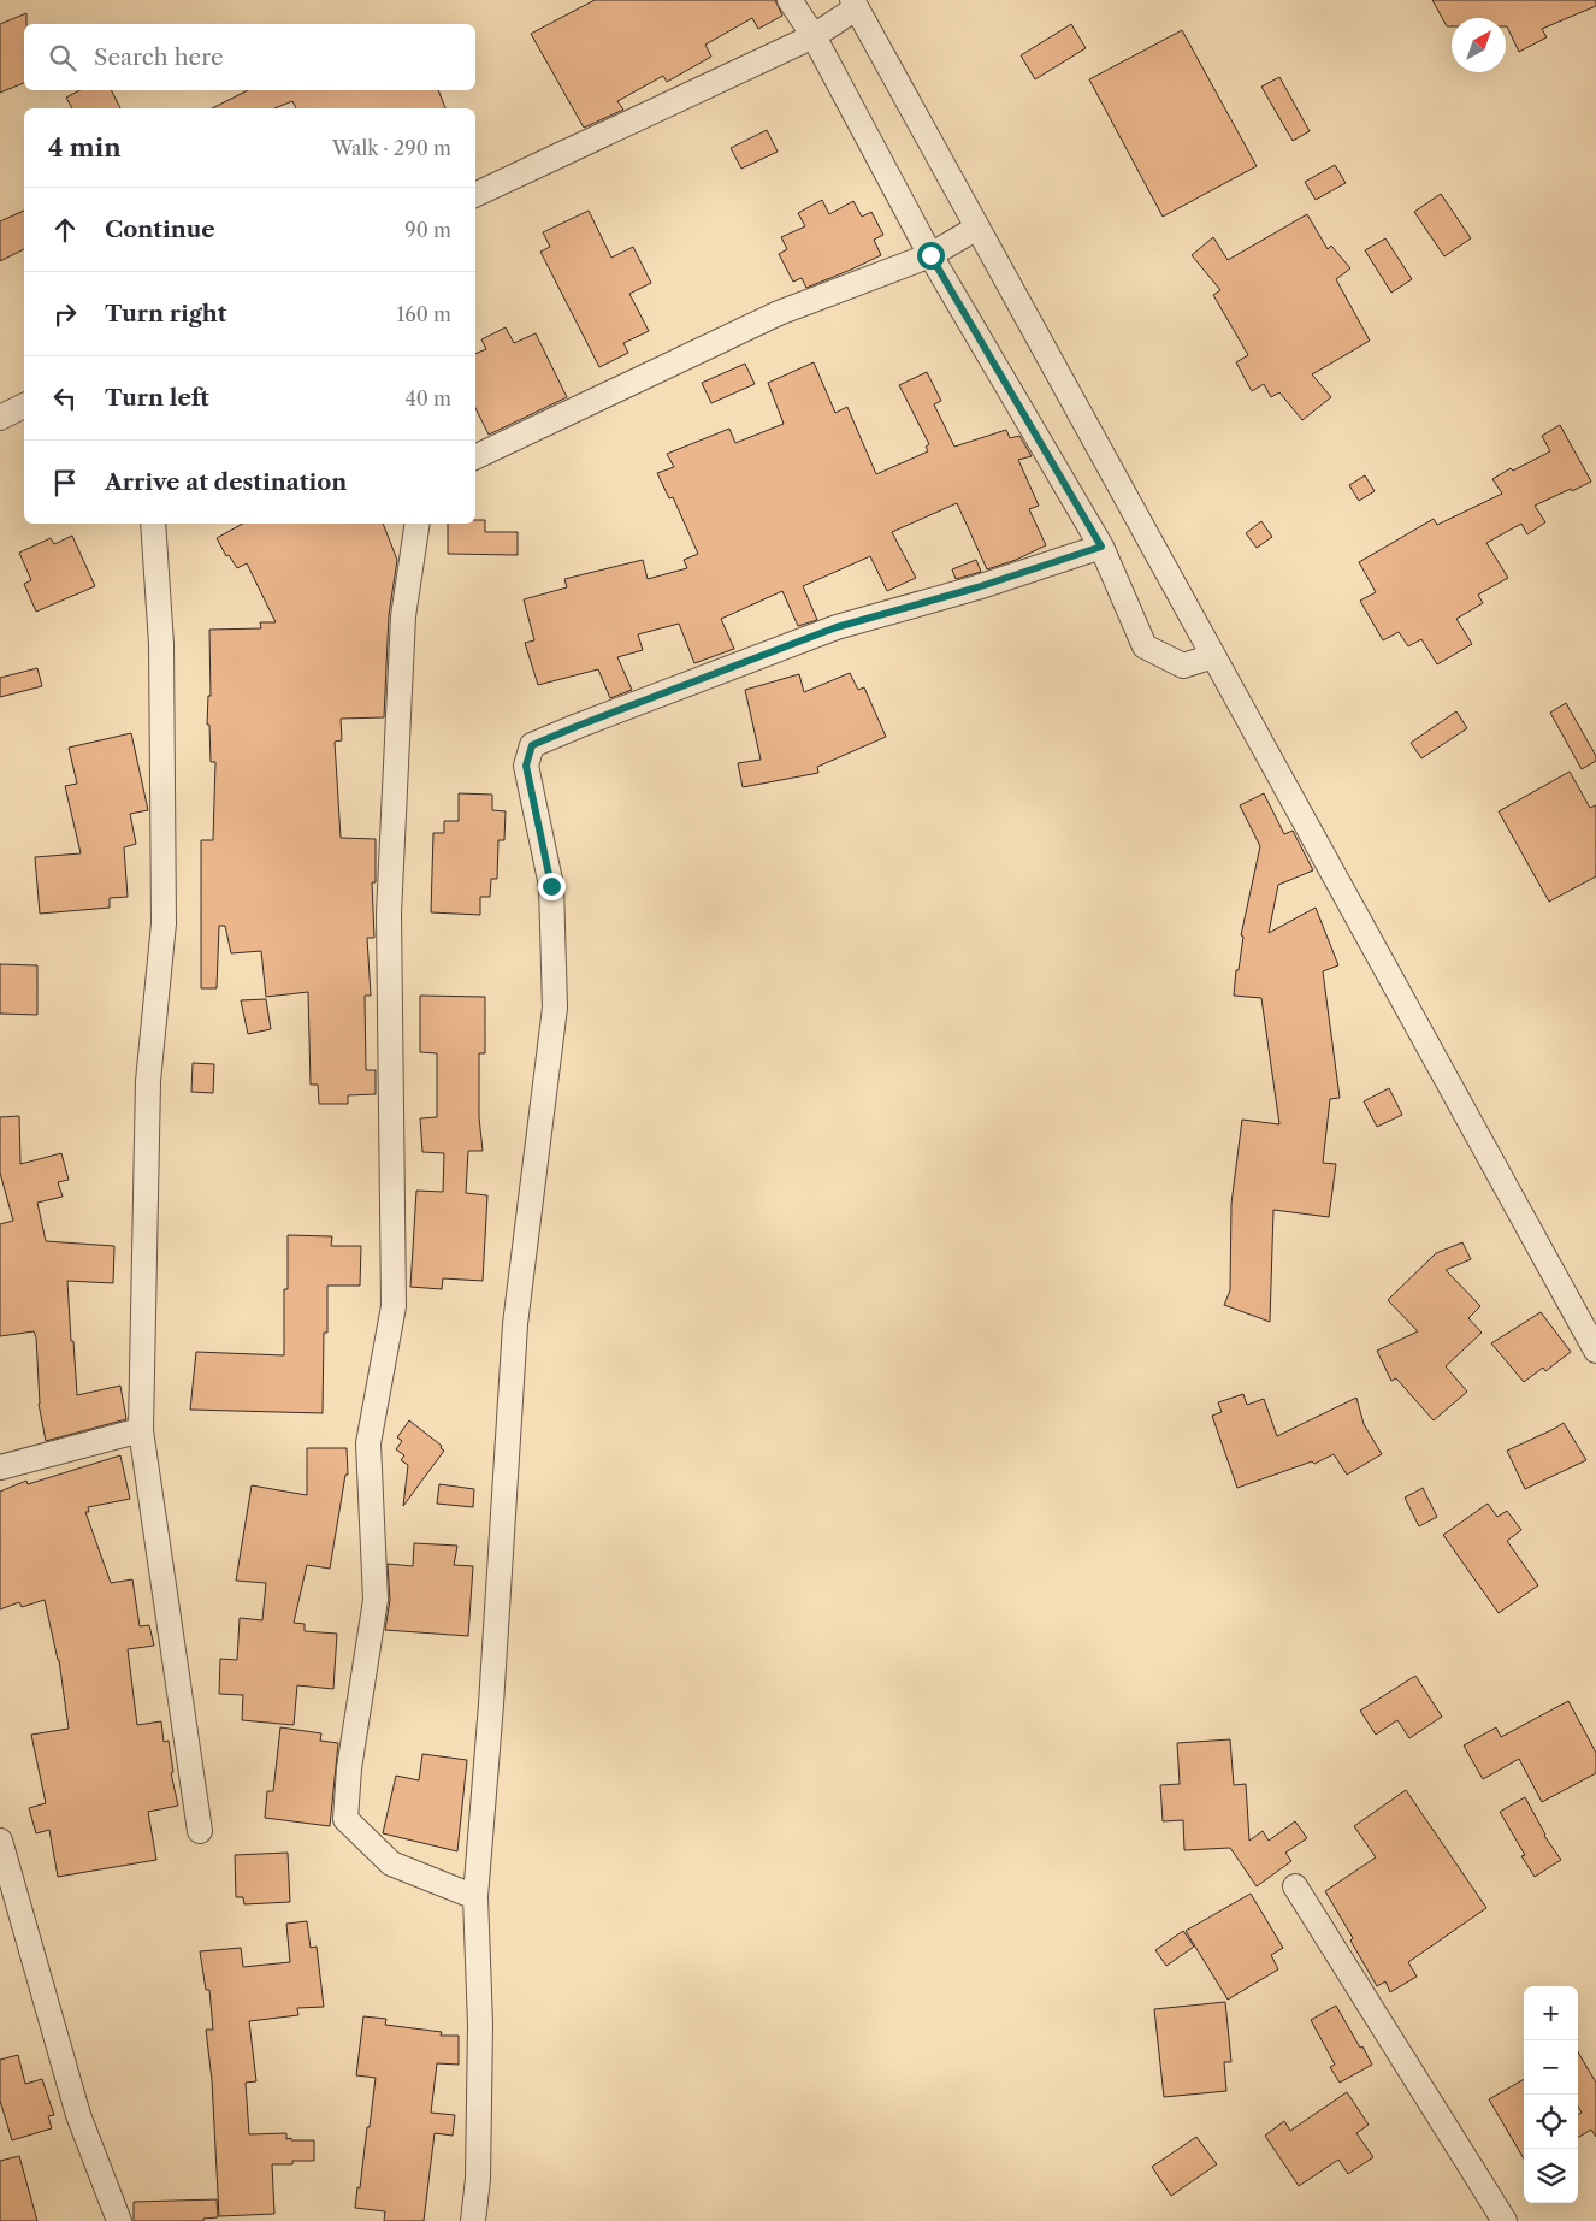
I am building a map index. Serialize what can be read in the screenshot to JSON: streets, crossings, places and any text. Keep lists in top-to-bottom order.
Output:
{
  "north": "top right",
  "page": {
    "search": "Search here",
    "heading": ["4 min", "Walk · 290 m"],
    "list": [
      ["Continue", "90 m"],
      ["Turn right", "160 m"],
      ["Turn left", "40 m"],
      "Arrive at destination"
    ],
    "map_buttons": ["+", "−"]
  }
}
